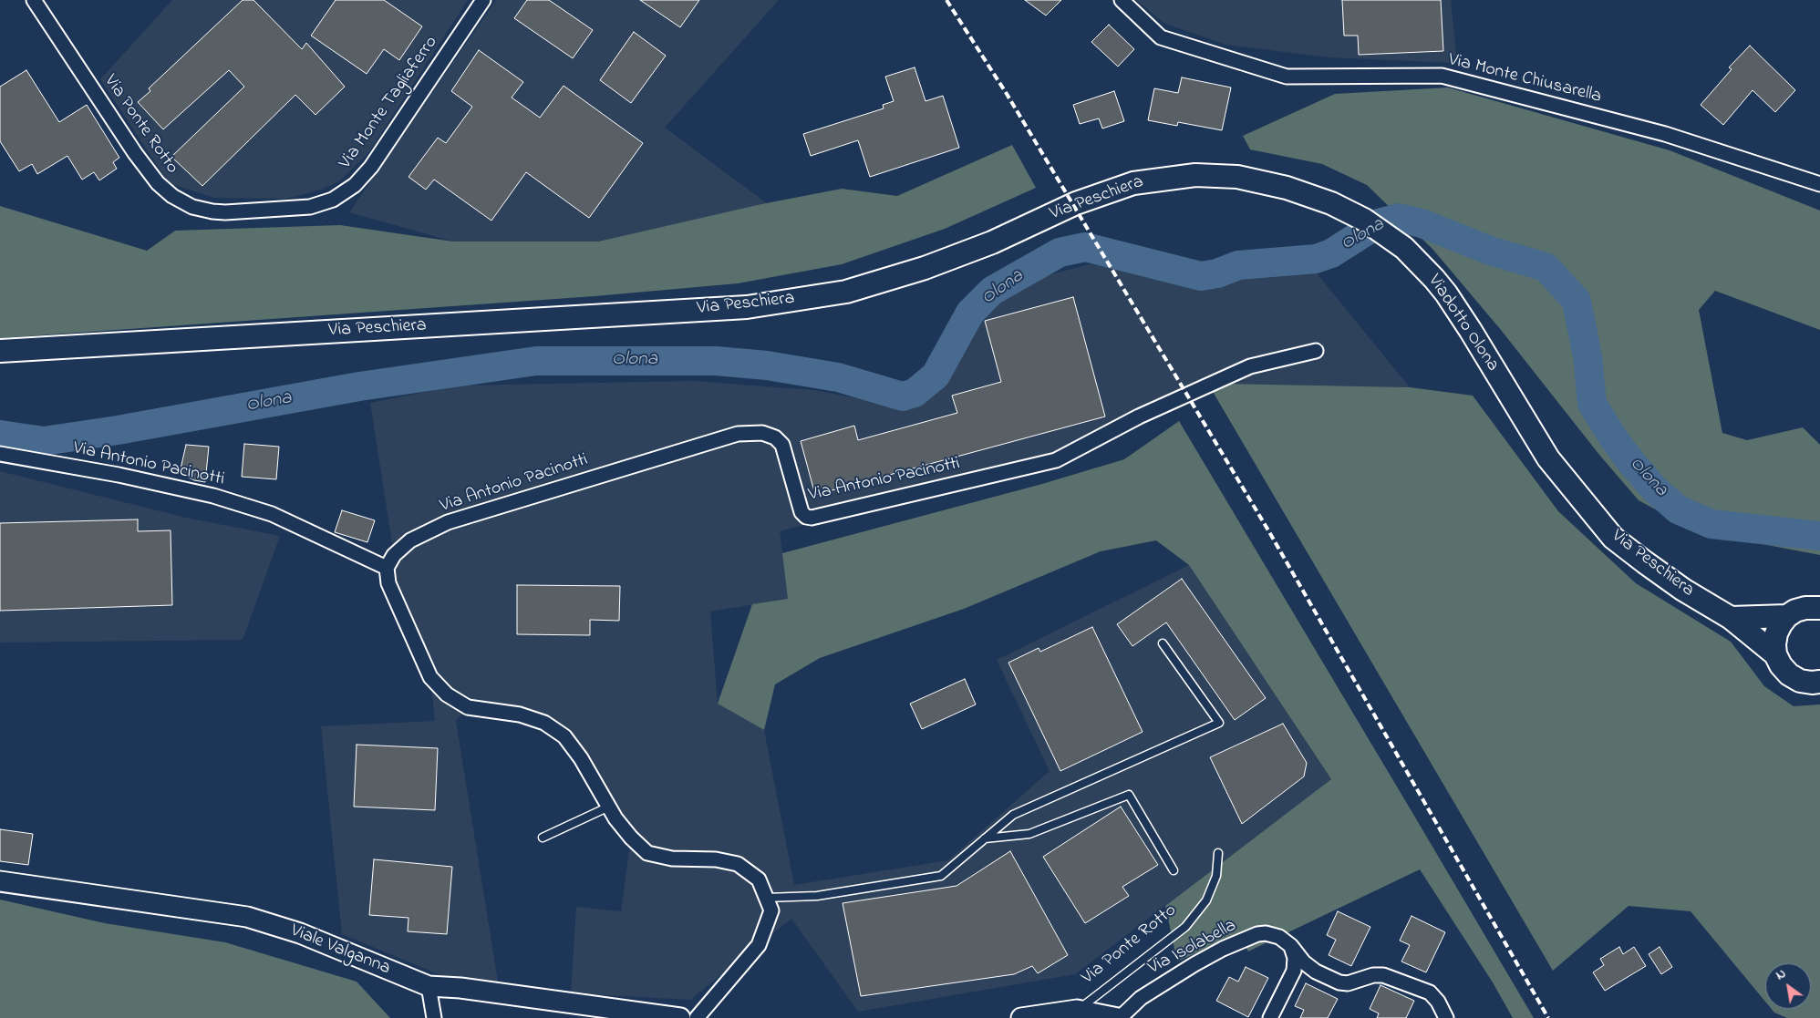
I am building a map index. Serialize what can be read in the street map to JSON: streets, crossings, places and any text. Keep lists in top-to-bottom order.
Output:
{
  "streets": {
    "main road": ["Via Peschiera", "Viadotto Olona", "Viale Valganna"],
    "street": [
      "Via Monte Chiusarella",
      "Via Monte Tagliaferro",
      "Via Ponte Rotto",
      "Via Antonio Pacinotti",
      "Via Isolabella"
    ]
  },
  "crossings": [
    ["Via Monte Tagliaferro", "Via Ponte Rotto"],
    ["Via Peschiera", "Viadotto Olona"]
  ],
  "water": ["Olona"],
  "north": "top left"
}
